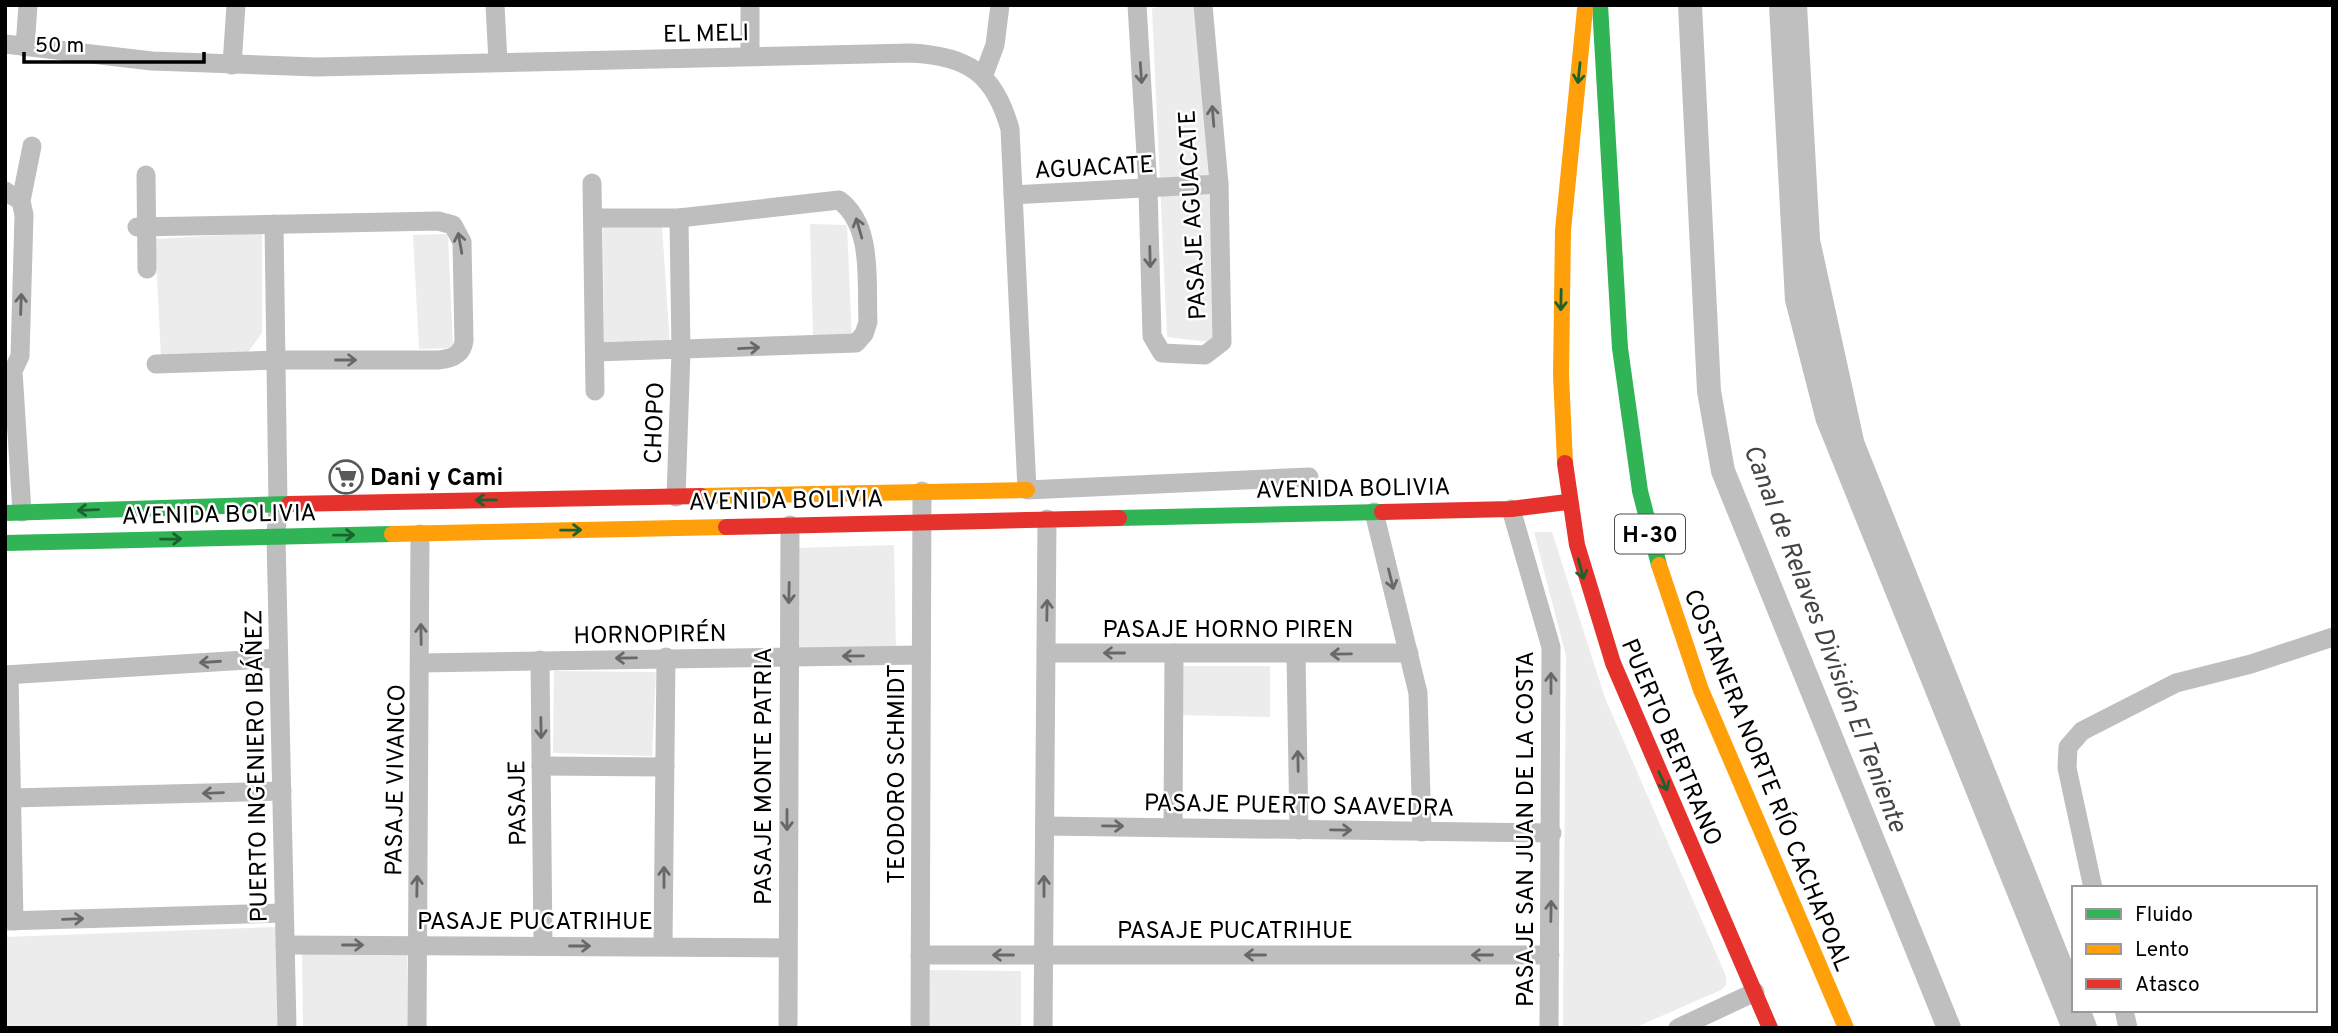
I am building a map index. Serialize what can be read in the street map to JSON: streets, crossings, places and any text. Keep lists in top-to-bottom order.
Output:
{
  "streets": {
    "street": [
      "EL MELI",
      "AGUACATE",
      "PASAJE AGUACATE",
      "CHOPO",
      "AVENIDA BOLIVIA",
      "H-30",
      "PASAJE HORNO PIREN",
      "HORNOPIRÉN",
      "PUERTO BERTRANO",
      "PUERTO INGENIERO IBÁÑEZ",
      "TEODORO SCHMIDT",
      "PASAJE MONTE PATRIA",
      "PASAJE VIVANCO",
      "COSTANERA NORTE RÍO CACHAPOAL",
      "PASAJE",
      "PASAJE PUERTO SAAVEDRA",
      "PASAJE SAN JUAN DE LA COSTA",
      "PASAJE PUCATRIHUE"
    ]
  },
  "crossings": [
    ["EL MELI", "AGUACATE"],
    ["EL MELI", "AVENIDA BOLIVIA"],
    ["AGUACATE", "PASAJE AGUACATE"],
    ["CHOPO", "AVENIDA BOLIVIA"],
    ["AVENIDA BOLIVIA", "PUERTO BERTRANO"],
    ["AVENIDA BOLIVIA", "PUERTO INGENIERO IBÁÑEZ"],
    ["AVENIDA BOLIVIA", "TEODORO SCHMIDT"],
    ["AVENIDA BOLIVIA", "PASAJE MONTE PATRIA"],
    ["AVENIDA BOLIVIA", "PASAJE VIVANCO"],
    ["AVENIDA BOLIVIA", "PASAJE SAN JUAN DE LA COSTA"],
    ["HORNOPIRÉN", "TEODORO SCHMIDT"],
    ["HORNOPIRÉN", "PASAJE MONTE PATRIA"],
    ["HORNOPIRÉN", "PASAJE VIVANCO"],
    ["HORNOPIRÉN", "PASAJE"],
    ["PUERTO INGENIERO IBÁÑEZ", "PASAJE PUCATRIHUE"],
    ["TEODORO SCHMIDT", "PASAJE PUCATRIHUE"],
    ["PASAJE MONTE PATRIA", "PASAJE PUCATRIHUE"],
    ["PASAJE VIVANCO", "PASAJE PUCATRIHUE"],
    ["PASAJE", "PASAJE PUCATRIHUE"],
    ["PASAJE PUERTO SAAVEDRA", "PASAJE SAN JUAN DE LA COSTA"],
    ["PASAJE SAN JUAN DE LA COSTA", "PASAJE PUCATRIHUE"]
  ],
  "one_way": [
    "PASAJE HORNO PIREN",
    "PUERTO BERTRANO",
    "PASAJE VIVANCO",
    "PASAJE PUERTO SAAVEDRA"
  ],
  "water": ["Canal de Relaves División El Teniente"],
  "places": {
    "supermarket": ["Dani y Cami"]
  },
  "legend": ["Fluido", "Lento", "Atasco"],
  "scale_bar": "50 m"
}
